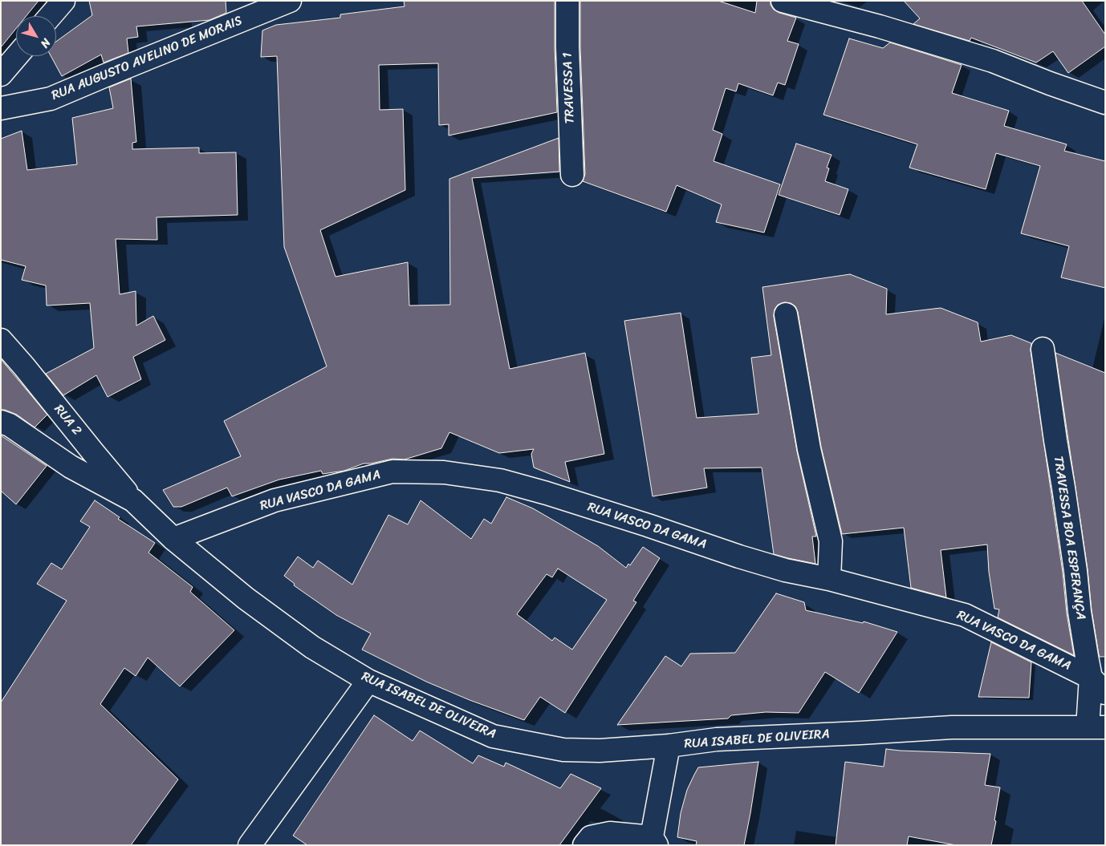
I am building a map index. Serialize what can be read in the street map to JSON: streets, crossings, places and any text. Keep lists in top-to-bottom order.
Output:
{
  "streets": {
    "street": [
      "RUA AUGUSTO AVELINO DE MORAIS",
      "TRAVESSA 1",
      "RUA 2",
      "RUA VASCO DA GAMA",
      "TRAVESSA BOA ESPERANÇA",
      "RUA ISABEL DE OLIVEIRA"
    ]
  },
  "crossings": [
    ["RUA 2", "RUA ISABEL DE OLIVEIRA"],
    ["RUA VASCO DA GAMA", "TRAVESSA BOA ESPERANÇA"],
    ["RUA VASCO DA GAMA", "RUA ISABEL DE OLIVEIRA"],
    ["TRAVESSA BOA ESPERANÇA", "RUA ISABEL DE OLIVEIRA"]
  ],
  "north": "bottom right"
}
